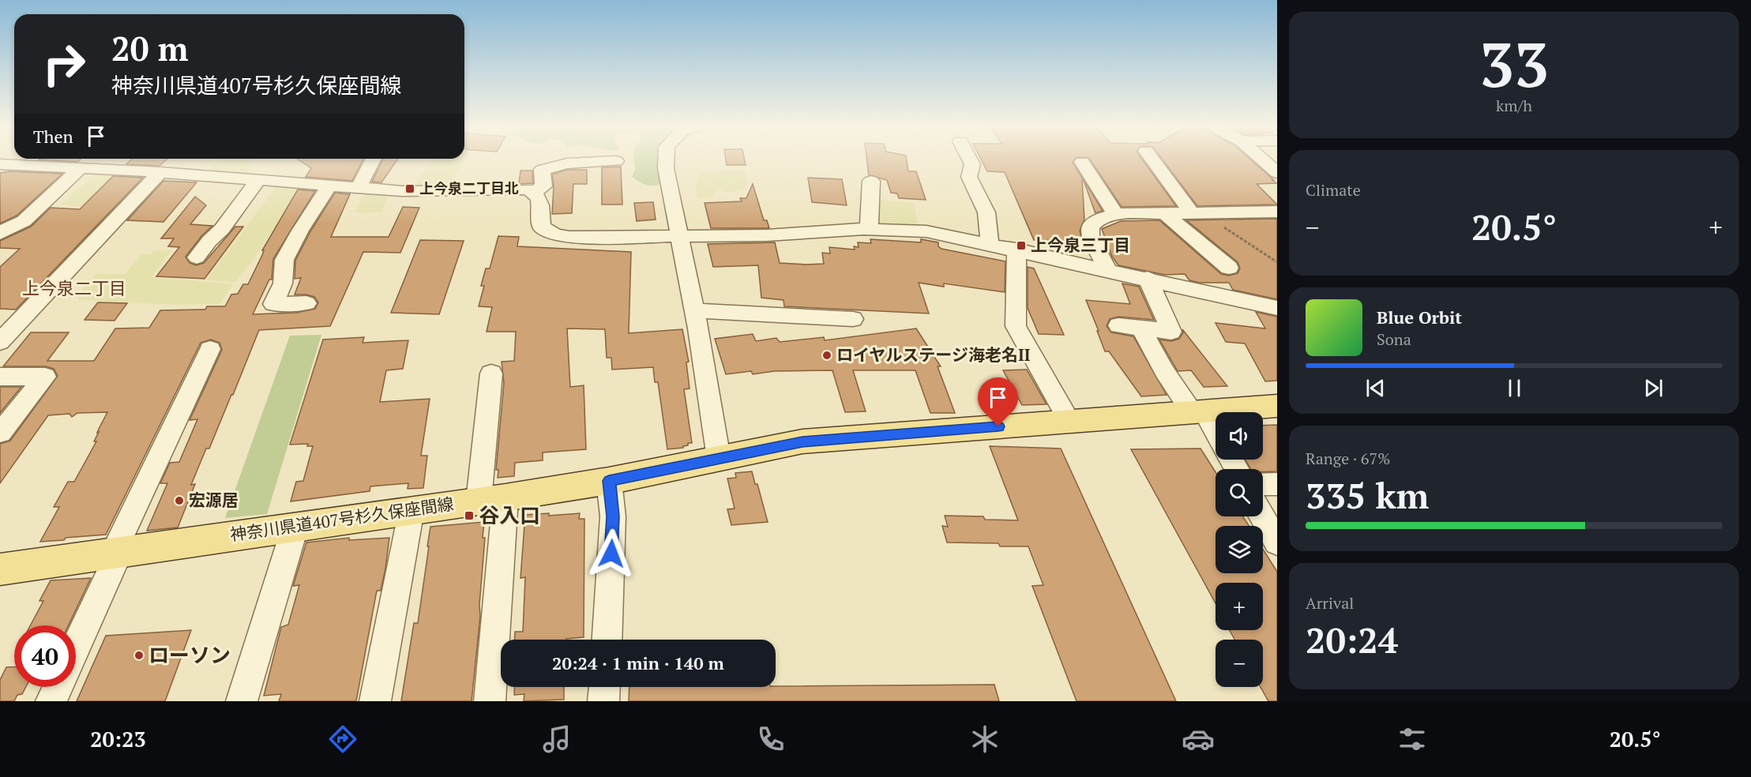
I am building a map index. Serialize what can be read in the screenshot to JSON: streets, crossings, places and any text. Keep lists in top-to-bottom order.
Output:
{
  "streets": {
    "main road": ["神奈川県道407号杉久保座間線"]
  },
  "districts": ["上今泉二丁目"],
  "places": {
    "transit": ["上今泉二丁目北", "上今泉三丁目", "谷入口"],
    "other": ["ロイヤルステージ海老名II", "宏源居", "ローソン"]
  },
  "page": {
    "tile": [
      ["33", "km/h"],
      "Climate",
      ["Range · 67%", "335 km"],
      ["Arrival", "20:24"]
    ],
    "turn": ["20 m", "神奈川県道407号杉久保座間線"],
    "then": "Then",
    "heat": ["−", "20.5°", "+"],
    "song": ["Blue Orbit", "Sona"],
    "map_buttons": ["+", "−"],
    "limit": "40",
    "trip": "20:24 · 1 min · 140 m",
    "tabs": ["20:23", "20.5°"]
  }
}
